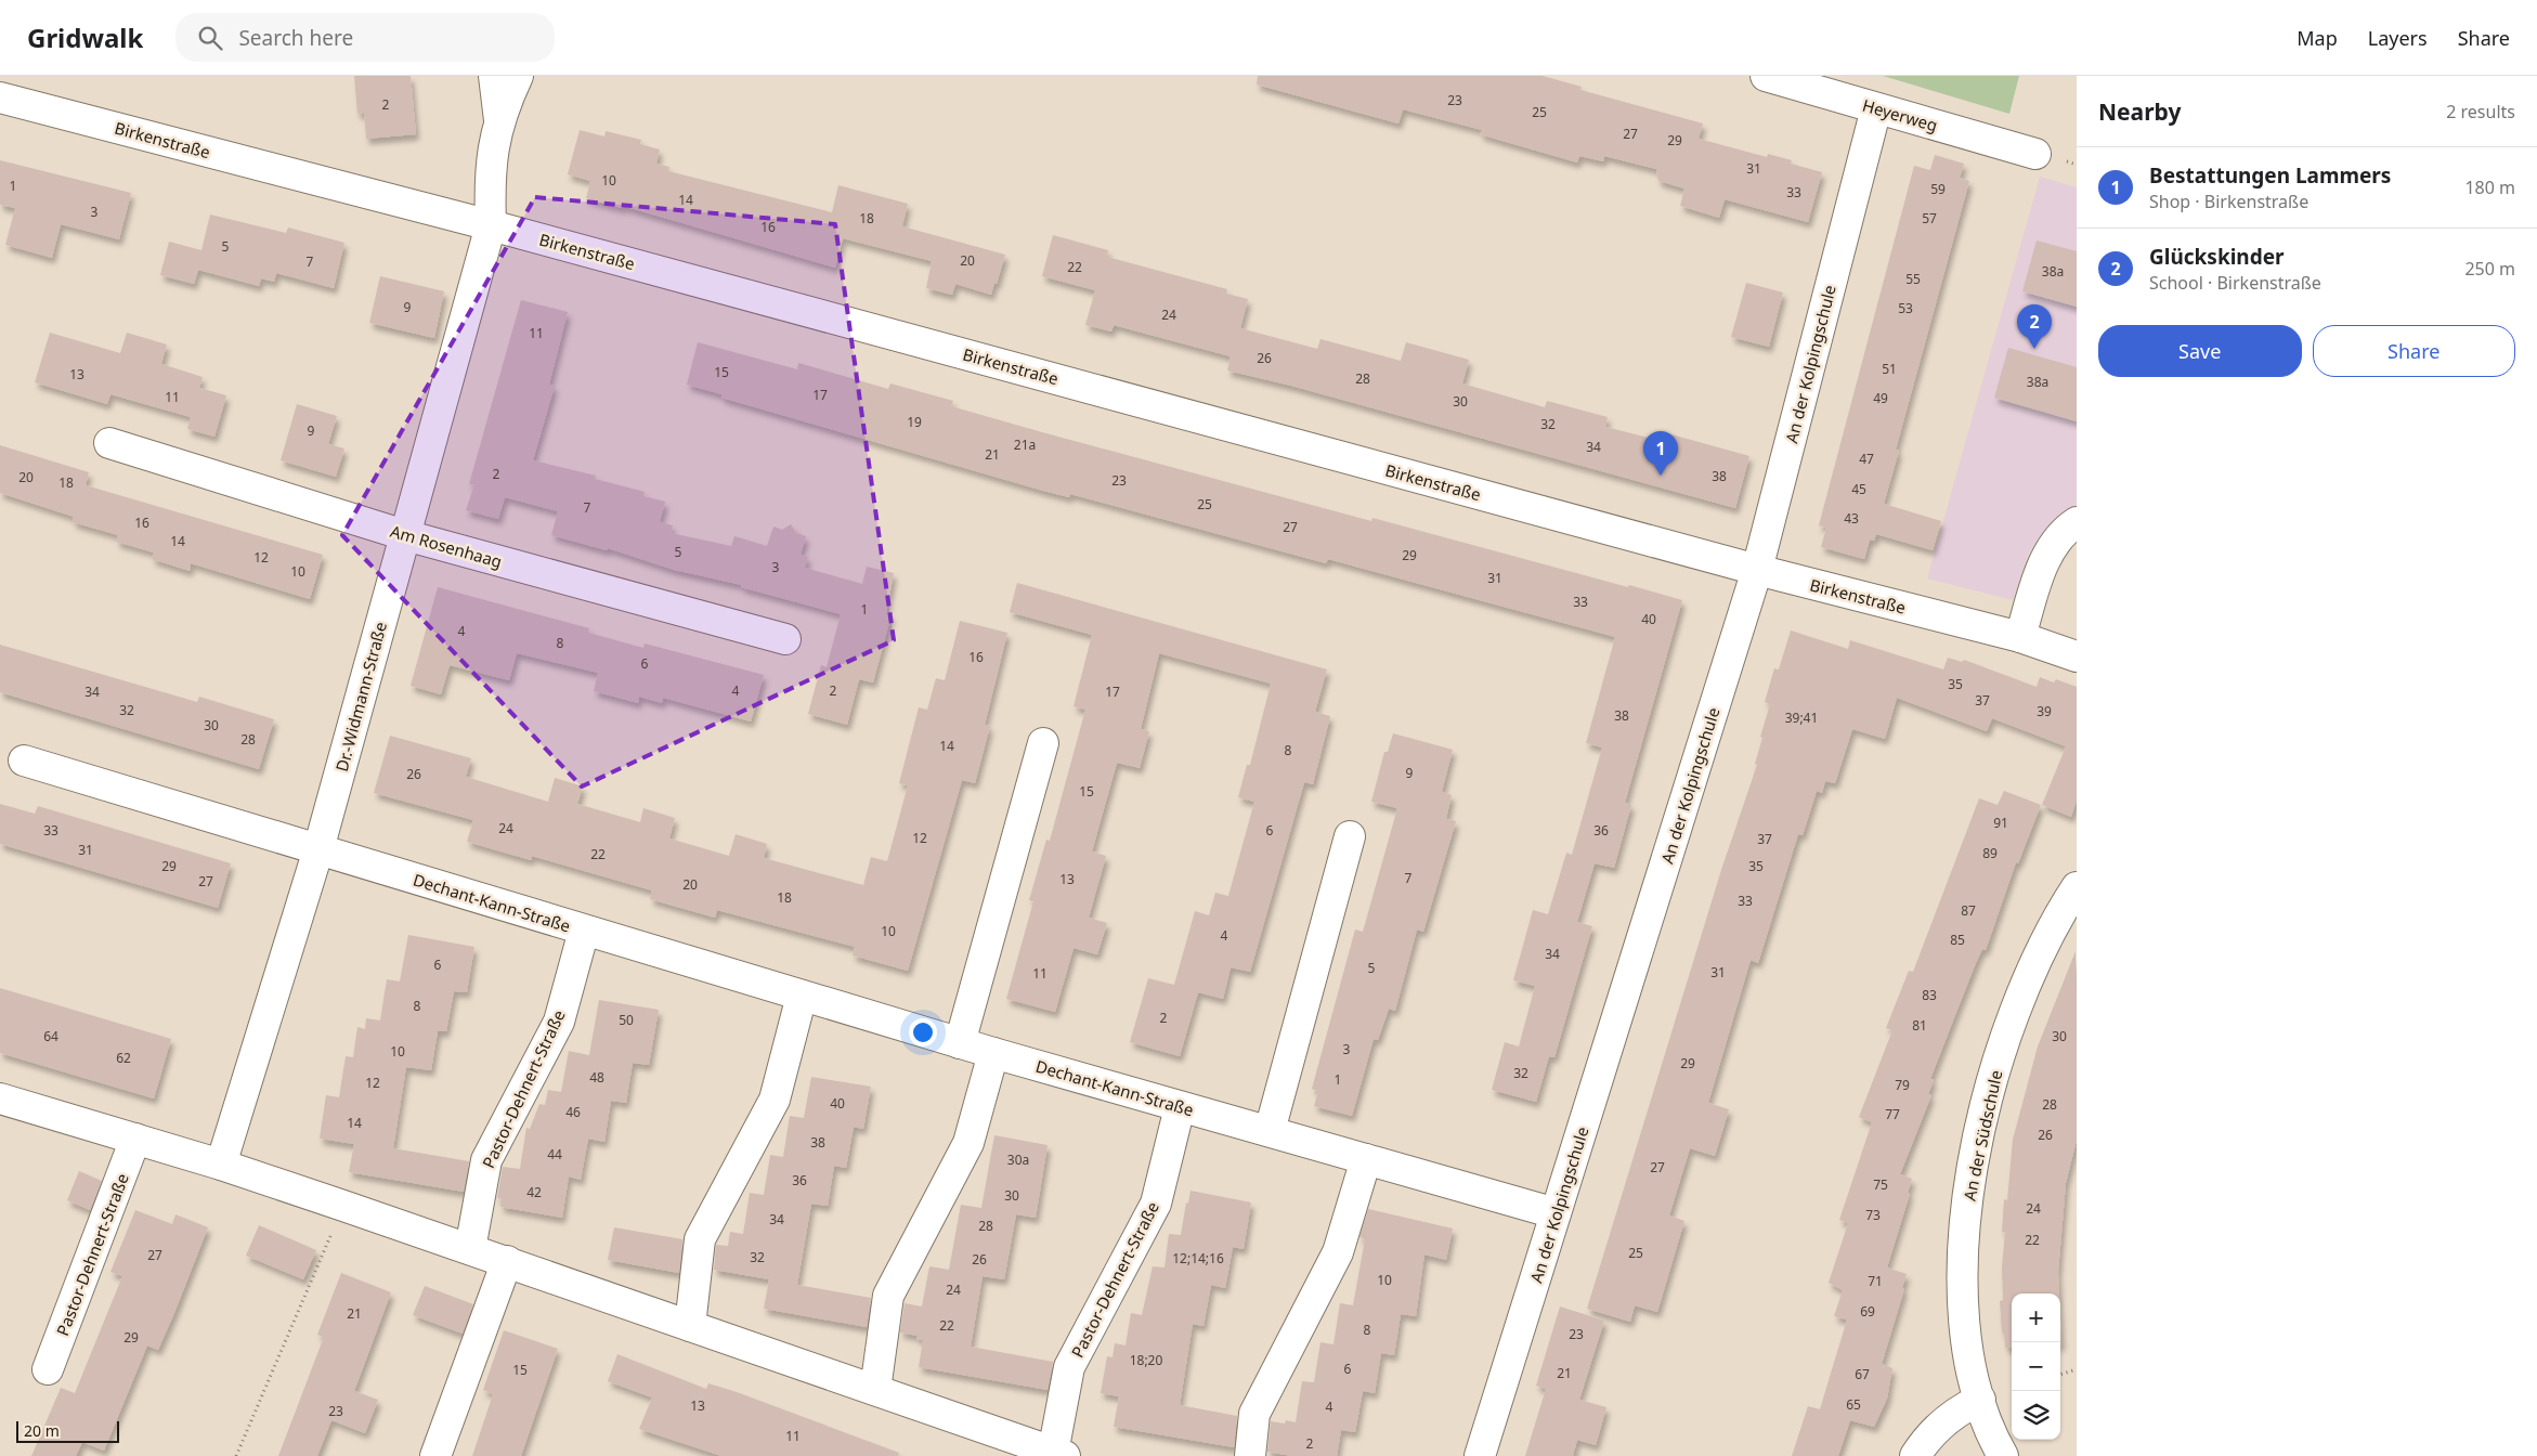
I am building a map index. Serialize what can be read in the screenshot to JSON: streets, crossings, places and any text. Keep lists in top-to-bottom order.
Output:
{
  "streets": {
    "street": [
      "Heyerweg",
      "Birkenstraße",
      "An der Kolpingschule",
      "Am Rosenhaag",
      "Dr.-Widmann-Straße",
      "Dechant-Kann-Straße",
      "Pastor-Dehnert-Straße",
      "An der Südschule"
    ]
  },
  "crossings": [
    ["Heyerweg", "An der Kolpingschule"],
    ["Birkenstraße", "An der Kolpingschule"],
    ["Birkenstraße", "Dr.-Widmann-Straße"],
    ["An der Kolpingschule", "Dechant-Kann-Straße"],
    ["Am Rosenhaag", "Dr.-Widmann-Straße"],
    ["Dr.-Widmann-Straße", "Dechant-Kann-Straße"],
    ["Dr.-Widmann-Straße", "Pastor-Dehnert-Straße"],
    ["Dechant-Kann-Straße", "Pastor-Dehnert-Straße"]
  ],
  "house_numbers": [
    "23",
    "2",
    "25",
    "27",
    "29",
    "31",
    "10",
    "1",
    "59",
    "33",
    "14",
    "3",
    "18",
    "57",
    "16",
    "5",
    "20",
    "7",
    "22",
    "38a",
    "55",
    "9",
    "53",
    "24",
    "11",
    "26",
    "51",
    "15",
    "13",
    "28",
    "38a",
    "17",
    "11",
    "49",
    "30",
    "19",
    "32",
    "9",
    "21a",
    "34",
    "21",
    "47",
    "2",
    "38",
    "20",
    "23",
    "18",
    "45",
    "25",
    "7",
    "43",
    "16",
    "27",
    "14",
    "5",
    "29",
    "12",
    "3",
    "10",
    "31",
    "33",
    "1",
    "40",
    "4",
    "8",
    "16",
    "6",
    "35",
    "4",
    "2",
    "34",
    "17",
    "37",
    "32",
    "39",
    "38",
    "39;41",
    "30",
    "28",
    "14",
    "8",
    "9",
    "26",
    "15",
    "91",
    "24",
    "33",
    "6",
    "36",
    "12",
    "37",
    "31",
    "89",
    "22",
    "29",
    "35",
    "7",
    "13",
    "27",
    "20",
    "18",
    "33",
    "87",
    "10",
    "4",
    "85",
    "34",
    "6",
    "5",
    "31",
    "11",
    "83",
    "8",
    "2",
    "50",
    "81",
    "64",
    "30",
    "3",
    "10",
    "62",
    "29",
    "32",
    "48",
    "1",
    "12",
    "79",
    "40",
    "28",
    "46",
    "77",
    "14",
    "26",
    "38",
    "44",
    "30a",
    "27",
    "36",
    "75",
    "42",
    "30",
    "24",
    "73",
    "34",
    "28",
    "22",
    "25",
    "27",
    "32",
    "12;14;16",
    "26",
    "10",
    "71",
    "24",
    "69",
    "21",
    "22",
    "8",
    "23",
    "29",
    "18;20",
    "6",
    "15",
    "21",
    "67",
    "65",
    "13",
    "4",
    "23",
    "11",
    "2"
  ],
  "scale_bar": "20 m",
  "page": {
    "header": "Gridwalk",
    "search": "Search here",
    "nav": ["Map", "Layers", "Share"],
    "heading": ["Nearby", "2 results"],
    "list": [
      {
        "mark": "1",
        "name": "Bestattungen Lammers",
        "note": "Shop · Birkenstraße",
        "value": "180 m"
      },
      {
        "mark": "2",
        "name": "Glückskinder",
        "note": "School · Birkenstraße",
        "value": "250 m"
      }
    ],
    "pins": ["2", "1"],
    "buttons": ["Save", "Share"],
    "map_buttons": ["+", "−"],
    "scale": "20 m"
  }
}
